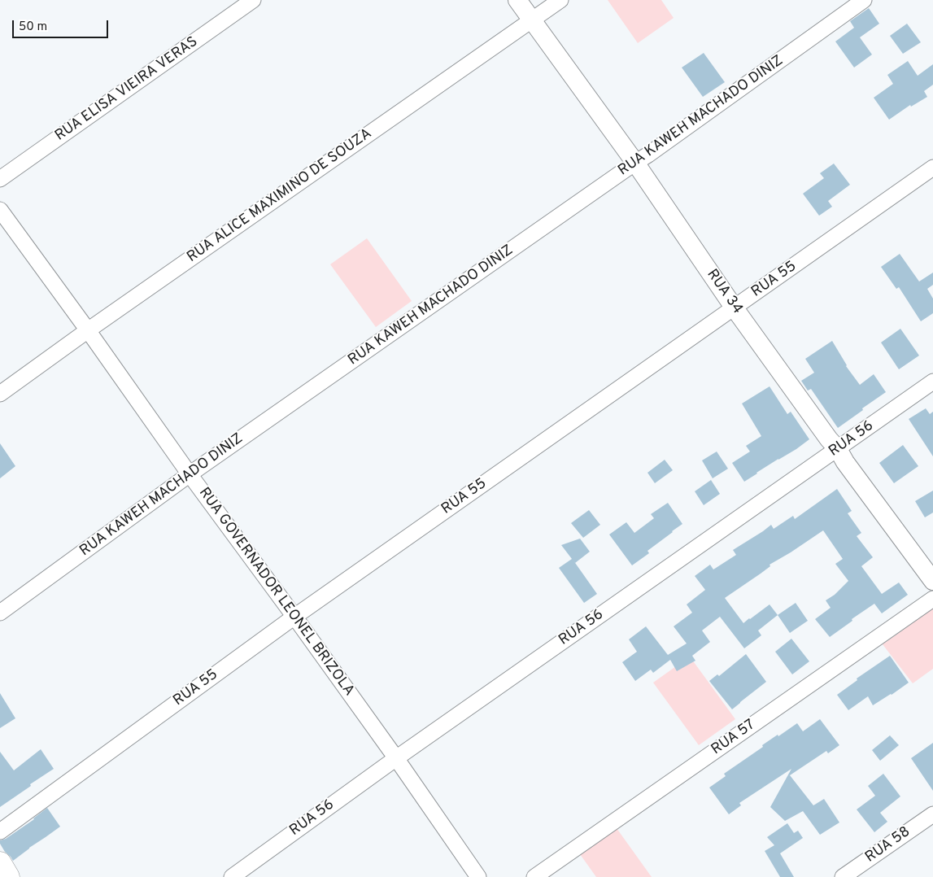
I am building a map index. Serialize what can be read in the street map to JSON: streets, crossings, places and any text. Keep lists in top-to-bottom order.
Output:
{
  "streets": {
    "street": [
      "RUA ELISA VIEIRA VERAS",
      "RUA KAWEH MACHADO DINIZ",
      "RUA ALICE MAXIMINO DE SOUZA",
      "RUA 55",
      "RUA 34",
      "RUA 56",
      "RUA GOVERNADOR LEONEL BRIZOLA",
      "RUA 57",
      "RUA 58"
    ]
  },
  "crossings": [
    ["RUA KAWEH MACHADO DINIZ", "RUA 34"],
    ["RUA KAWEH MACHADO DINIZ", "RUA GOVERNADOR LEONEL BRIZOLA"],
    ["RUA ALICE MAXIMINO DE SOUZA", "RUA 34"],
    ["RUA ALICE MAXIMINO DE SOUZA", "RUA GOVERNADOR LEONEL BRIZOLA"],
    ["RUA 55", "RUA 34"],
    ["RUA 55", "RUA GOVERNADOR LEONEL BRIZOLA"],
    ["RUA 34", "RUA 56"],
    ["RUA 56", "RUA GOVERNADOR LEONEL BRIZOLA"]
  ],
  "scale_bar": "50 m"
}
